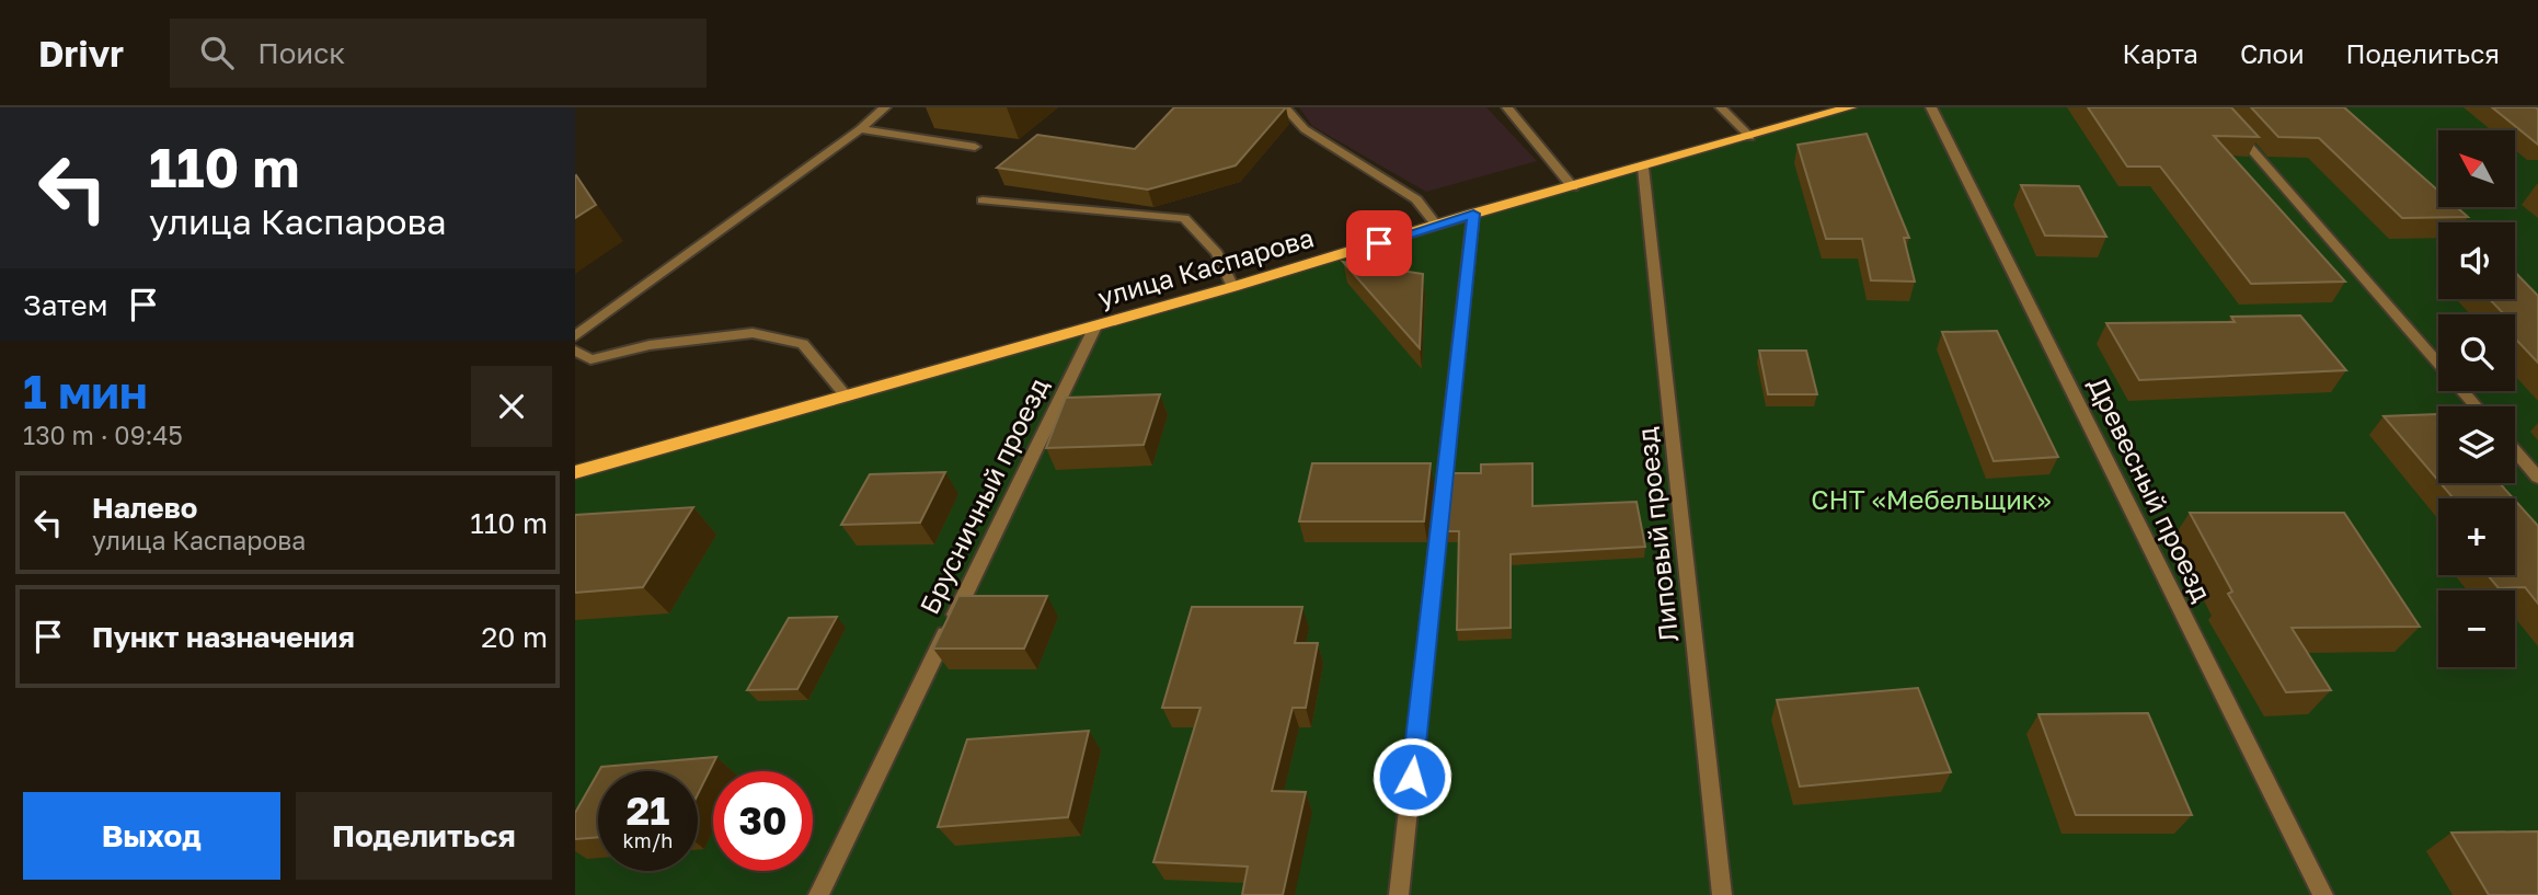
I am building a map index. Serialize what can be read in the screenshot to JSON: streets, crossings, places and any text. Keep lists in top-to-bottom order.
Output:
{
  "streets": {
    "main road": ["улица Каспарова"],
    "street": ["Древесный проезд", "Брусничный проезд", "Липовый проезд"]
  },
  "crossings": [
    ["улица Каспарова", "Брусничный проезд"],
    ["улица Каспарова", "Липовый проезд"]
  ],
  "parks": ["СНТ «Мебельщик»"],
  "north": "top left",
  "page": {
    "header": "Drivr",
    "search": "Поиск",
    "nav": ["Карта", "Слои", "Поделиться"],
    "turn": ["110 m", "улица Каспарова"],
    "map_buttons": ["+", "−"],
    "then": "Затем",
    "heading": ["1 мин", "130 m · 09:45"],
    "list": [
      {
        "name": "Налево",
        "note": "улица Каспарова",
        "value": "110 m"
      },
      {
        "name": "Пункт назначения",
        "value": "20 m"
      }
    ],
    "speed": "21 km/h",
    "limit": "30",
    "buttons": ["Выход", "Поделиться"]
  }
}
